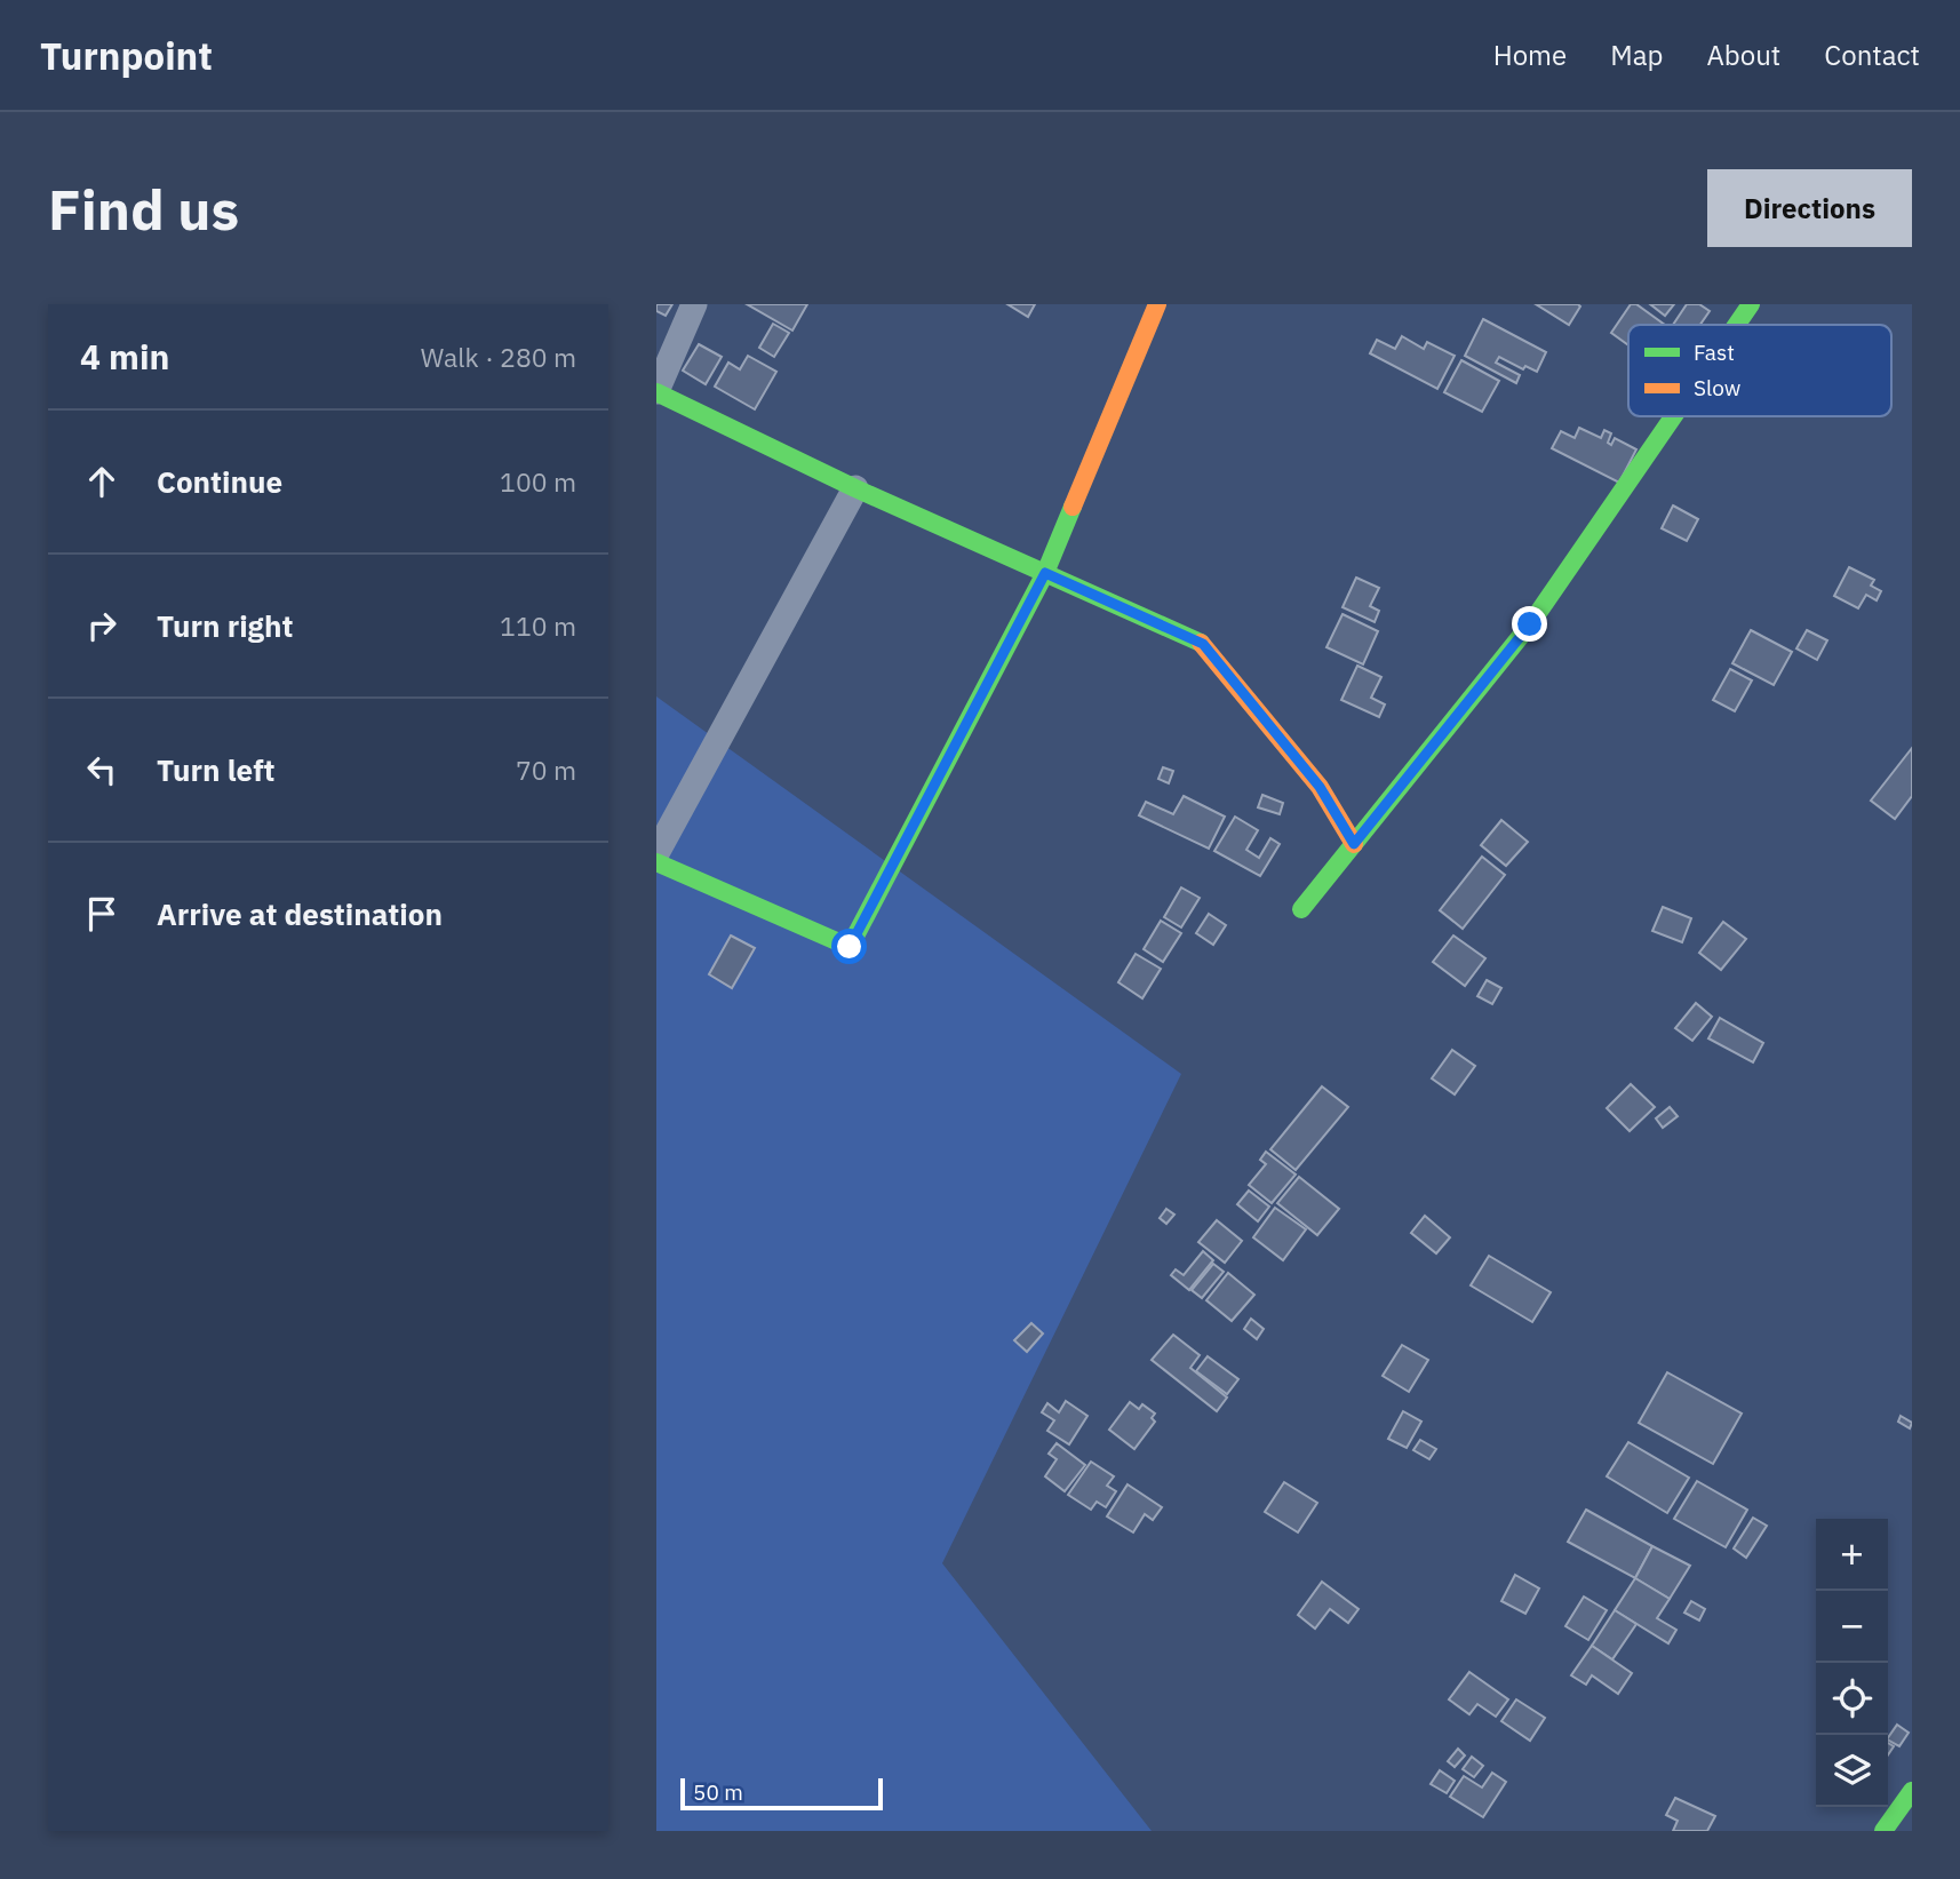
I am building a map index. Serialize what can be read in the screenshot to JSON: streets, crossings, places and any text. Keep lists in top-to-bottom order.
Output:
{
  "legend": ["Fast", "Slow"],
  "scale_bar": "50 m",
  "page": {
    "header": "Turnpoint",
    "nav": [
      "Home",
      "Map",
      "About",
      "Contact"
    ],
    "buttons": "Directions",
    "title": "Find us",
    "heading": ["4 min", "Walk · 280 m"],
    "list": [
      ["Continue", "100 m"],
      ["Turn right", "110 m"],
      ["Turn left", "70 m"],
      "Arrive at destination"
    ],
    "map_buttons": ["+", "−"],
    "scale": "50 m"
  }
}
